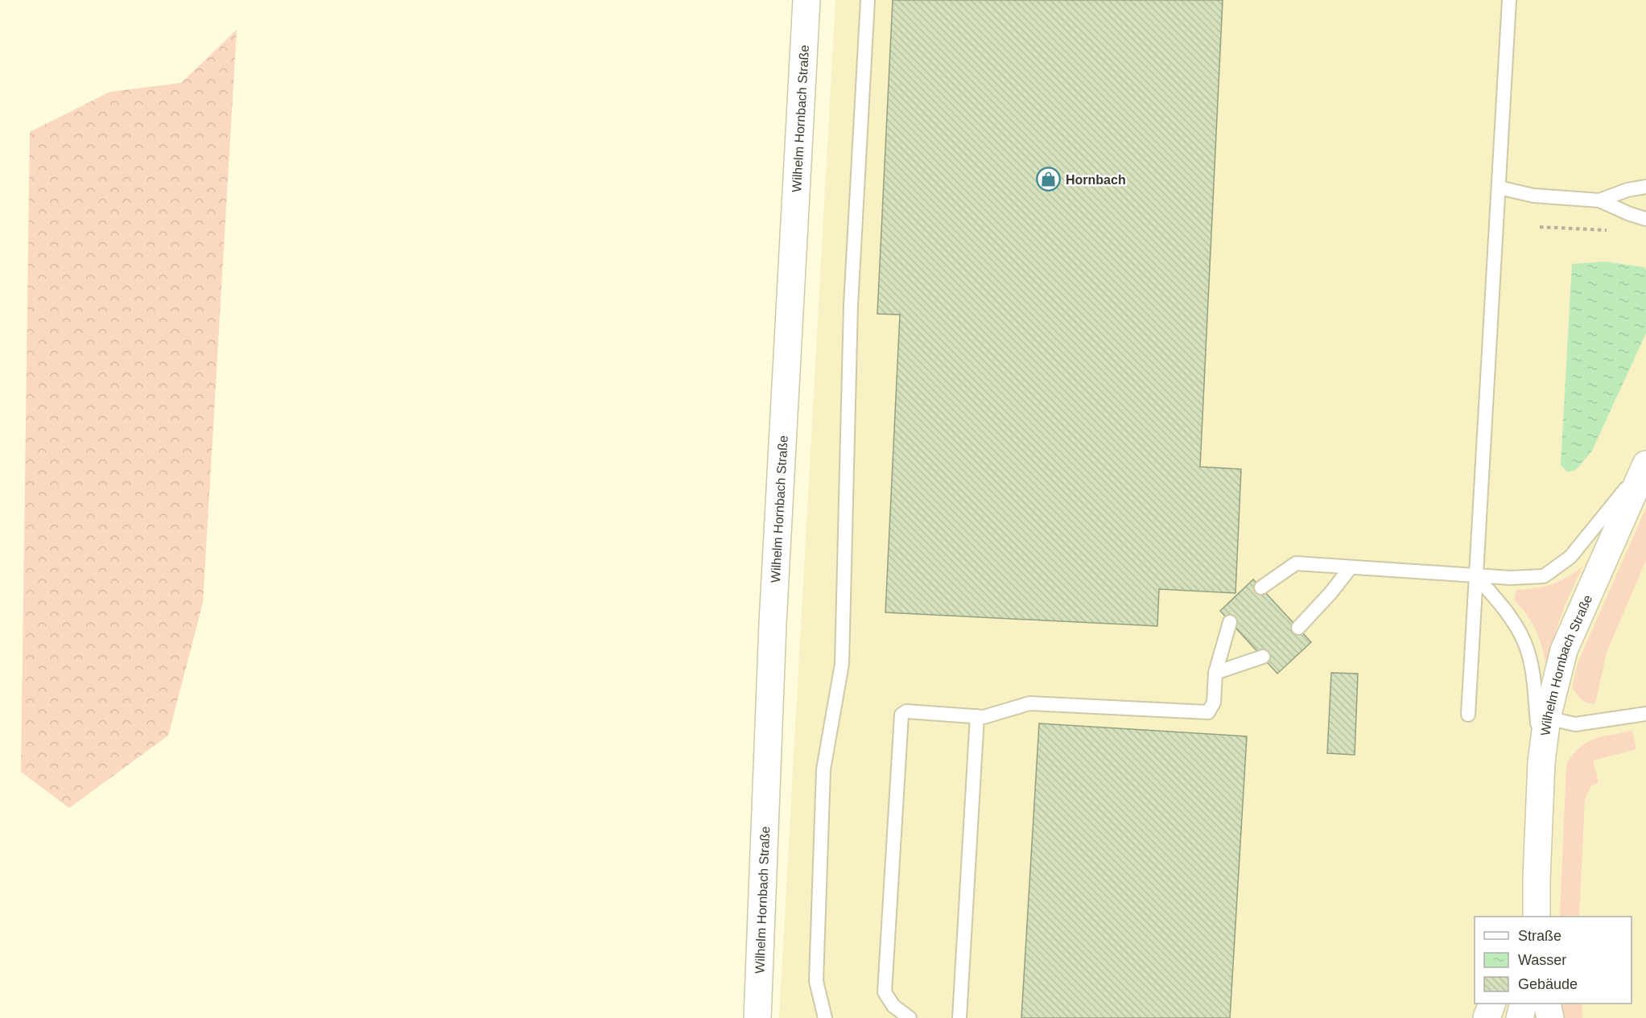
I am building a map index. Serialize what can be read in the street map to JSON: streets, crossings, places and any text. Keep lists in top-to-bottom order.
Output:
{
  "streets": {
    "street": ["Wilhelm Hornbach Straße"]
  },
  "places": {
    "shop": ["Hornbach"]
  },
  "legend": ["Straße", "Wasser", "Gebäude"]
}
